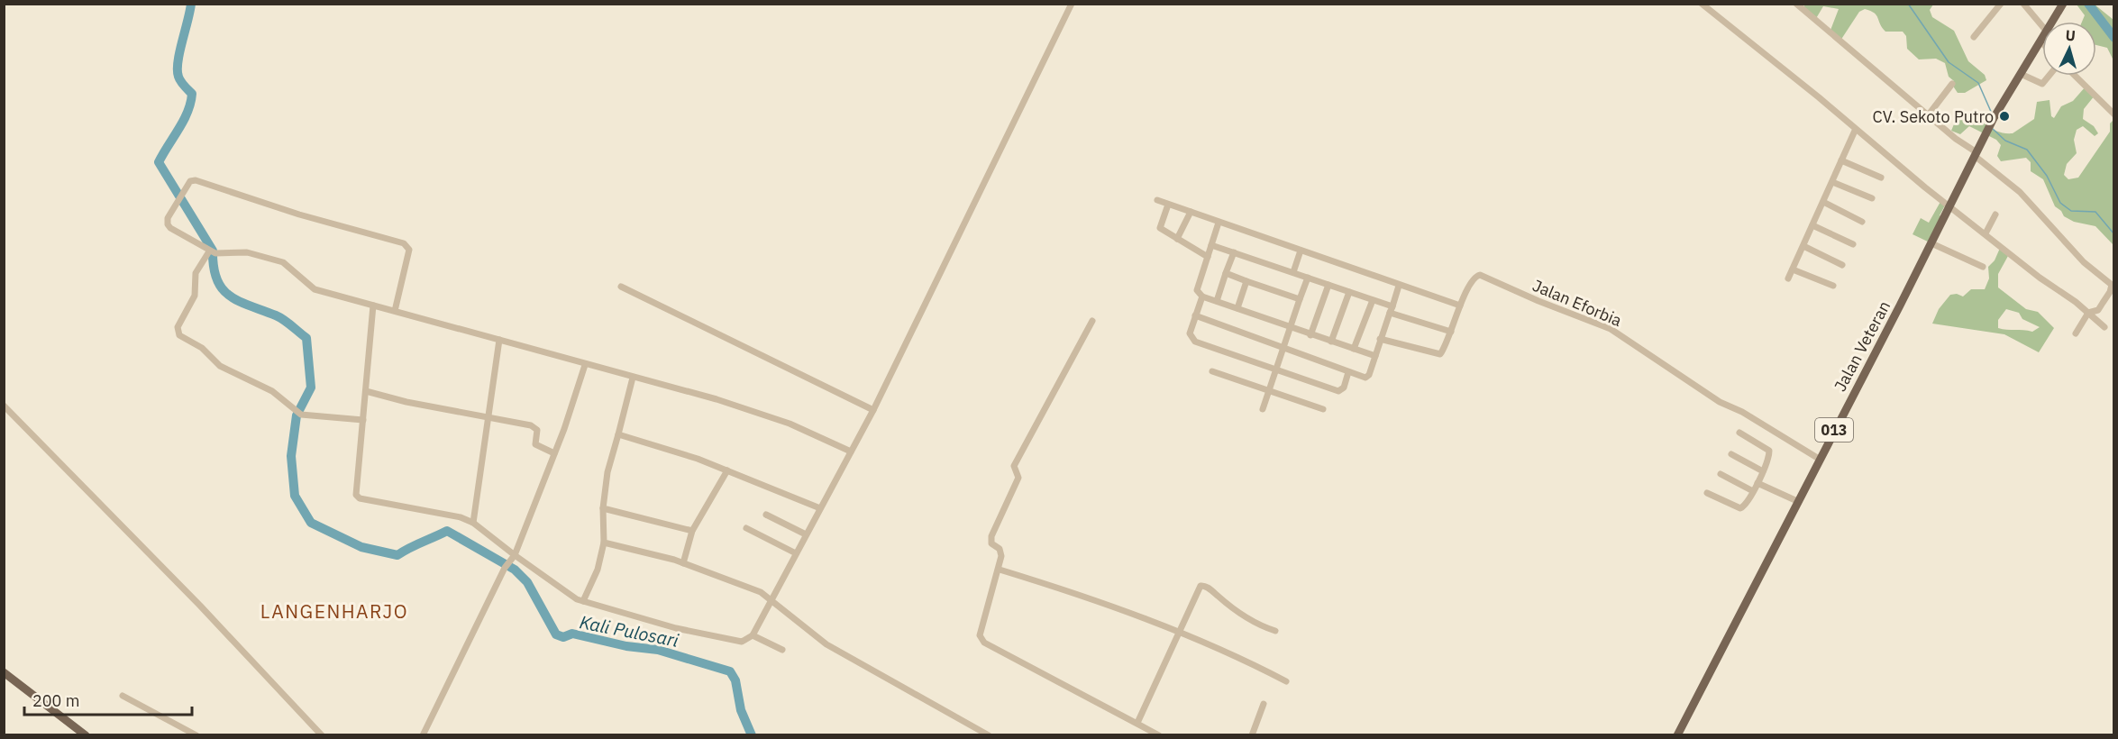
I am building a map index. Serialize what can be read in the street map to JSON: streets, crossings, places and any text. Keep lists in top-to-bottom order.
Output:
{
  "streets": {
    "main road": ["Jalan Veteran", "013"],
    "street": ["Jalan Eforbia"]
  },
  "crossings": [
    ["Jalan Eforbia", "Jalan Veteran"]
  ],
  "districts": ["LANGENHARJO"],
  "water": ["Kali Pulosari"],
  "places": ["CV. Sekoto Putro"],
  "scale_bar": "200 m",
  "north": "top"
}
